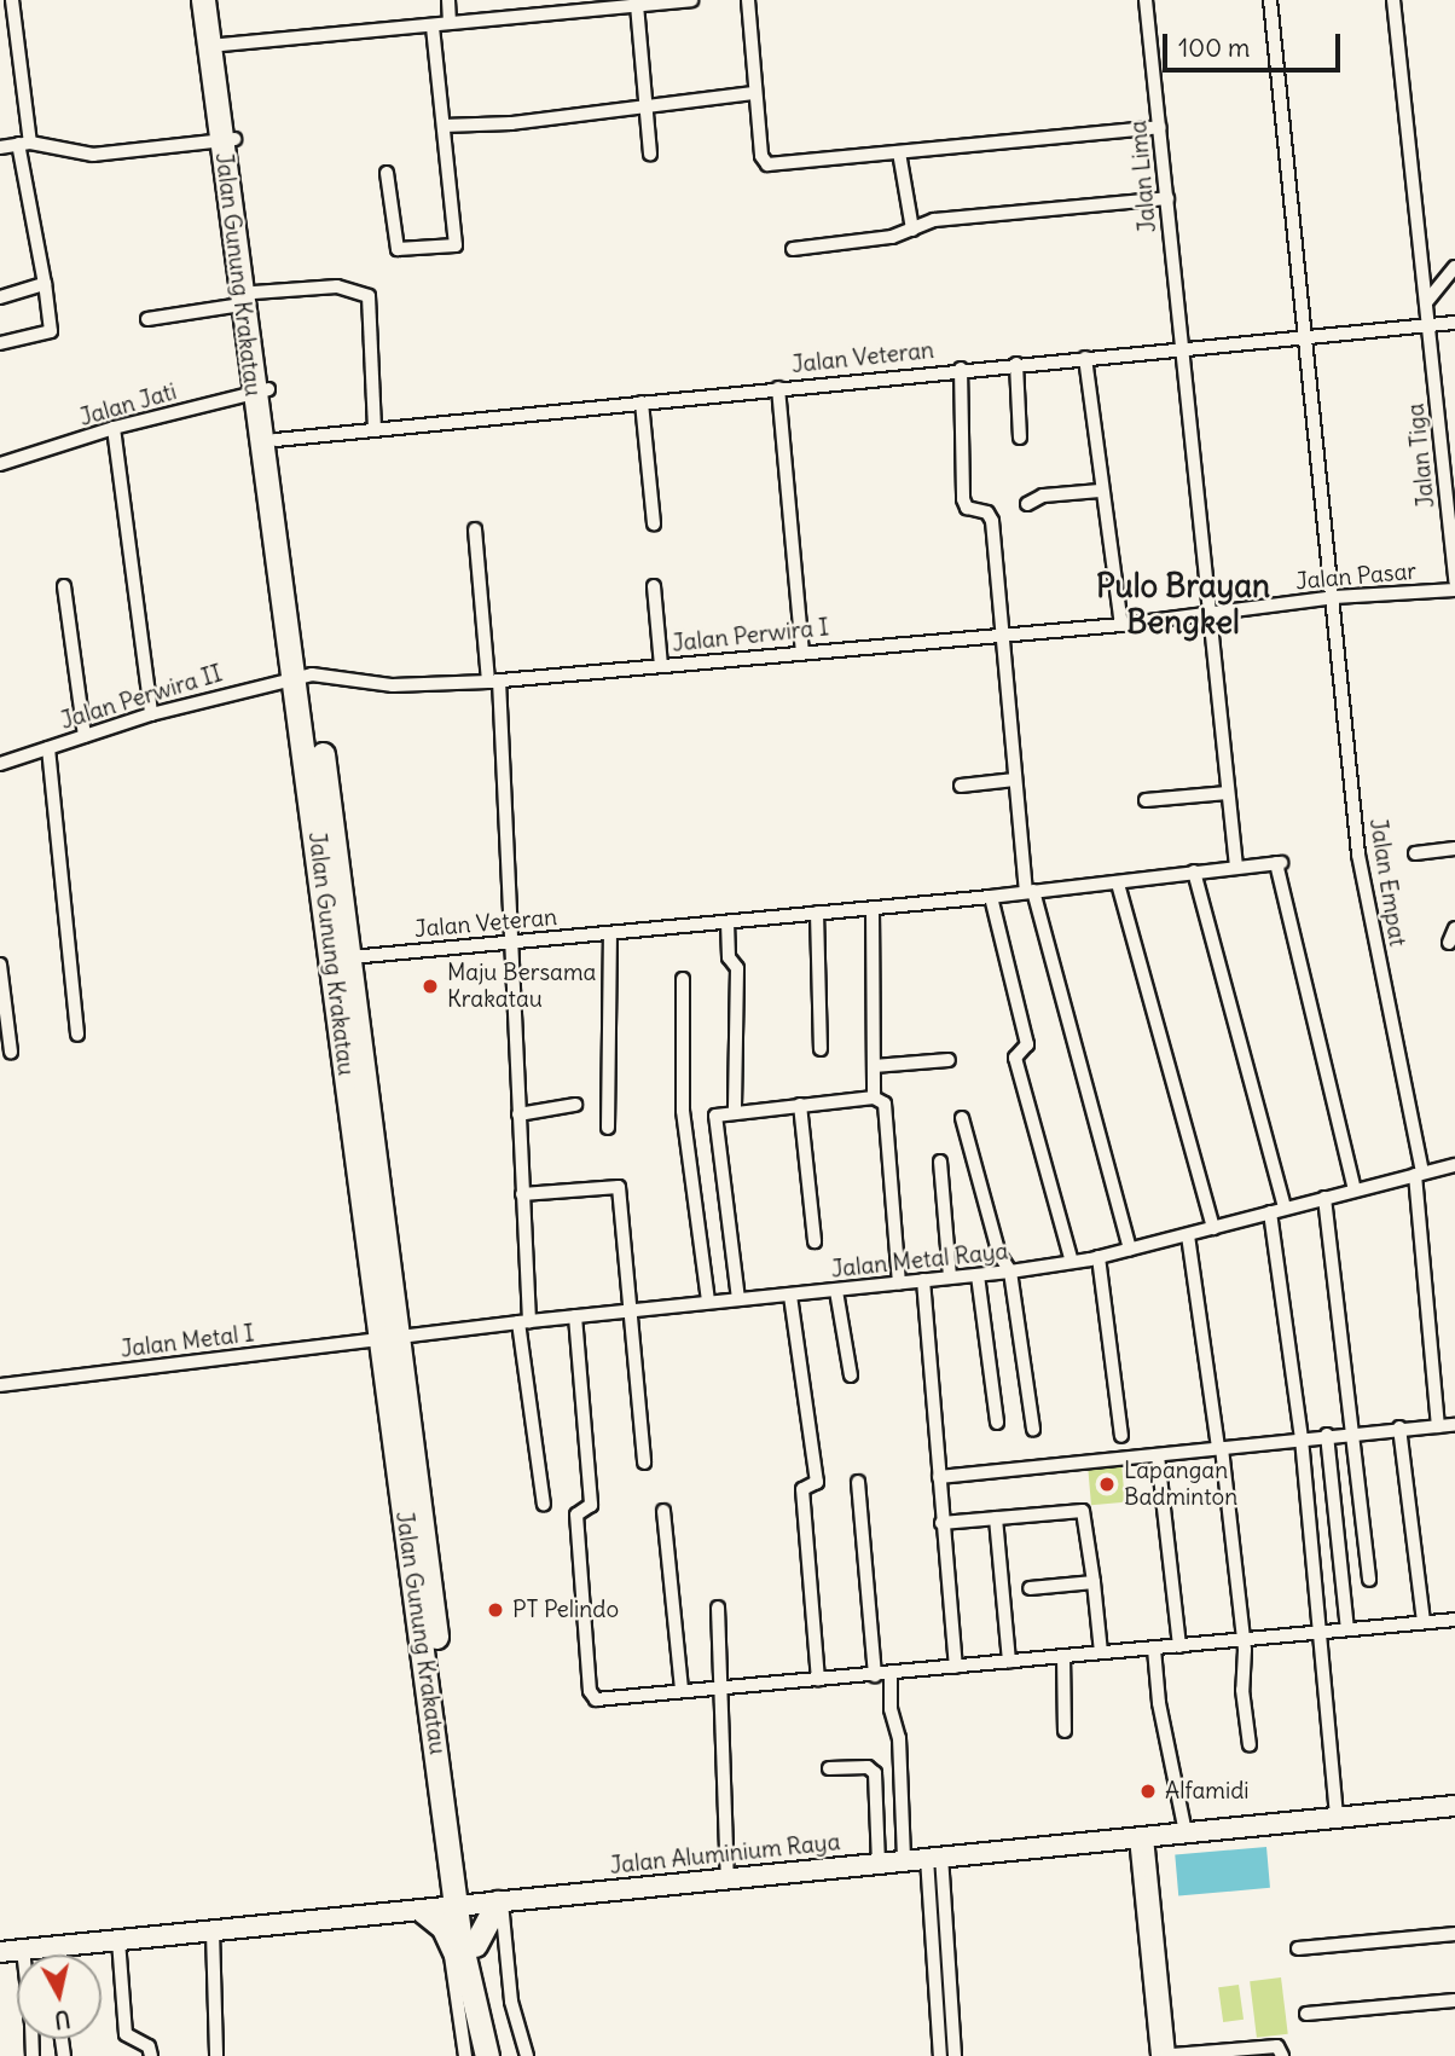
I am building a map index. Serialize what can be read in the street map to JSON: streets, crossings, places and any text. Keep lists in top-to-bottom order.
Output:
{
  "streets": {
    "highway": ["Jalan Gunung Krakatau"],
    "main road": ["Jalan Aluminium Raya"],
    "street": [
      "Jalan Lima",
      "Jalan Veteran",
      "Jalan Jati",
      "Jalan Tiga",
      "Jalan Pasar",
      "Jalan Perwira I",
      "Jalan Perwira II",
      "Jalan Empat",
      "Jalan Metal Raya",
      "Jalan Metal I"
    ]
  },
  "crossings": [
    ["Jalan Lima", "Jalan Veteran"],
    ["Jalan Lima", "Jalan Pasar"],
    ["Jalan Lima", "Jalan Perwira I"],
    ["Jalan Gunung Krakatau", "Jalan Veteran"],
    ["Jalan Gunung Krakatau", "Jalan Jati"],
    ["Jalan Gunung Krakatau", "Jalan Perwira I"],
    ["Jalan Gunung Krakatau", "Jalan Perwira II"],
    ["Jalan Gunung Krakatau", "Jalan Metal Raya"],
    ["Jalan Gunung Krakatau", "Jalan Metal I"],
    ["Jalan Gunung Krakatau", "Jalan Aluminium Raya"],
    ["Jalan Veteran", "Jalan Tiga"],
    ["Jalan Veteran", "Jalan Empat"],
    ["Jalan Veteran", "Jalan Metal Raya"],
    ["Jalan Pasar", "Jalan Perwira I"],
    ["Jalan Pasar", "Jalan Empat"],
    ["Jalan Perwira I", "Jalan Perwira II"],
    ["Jalan Empat", "Jalan Metal Raya"],
    ["Jalan Metal Raya", "Jalan Metal I"]
  ],
  "districts": ["Pulo Brayan Bengkel"],
  "places": [
    "Maju Bersama Krakatau",
    "Lapangan Badminton",
    "PT Pelindo",
    "Alfamidi"
  ],
  "scale_bar": "100 m",
  "north": "bottom"
}
